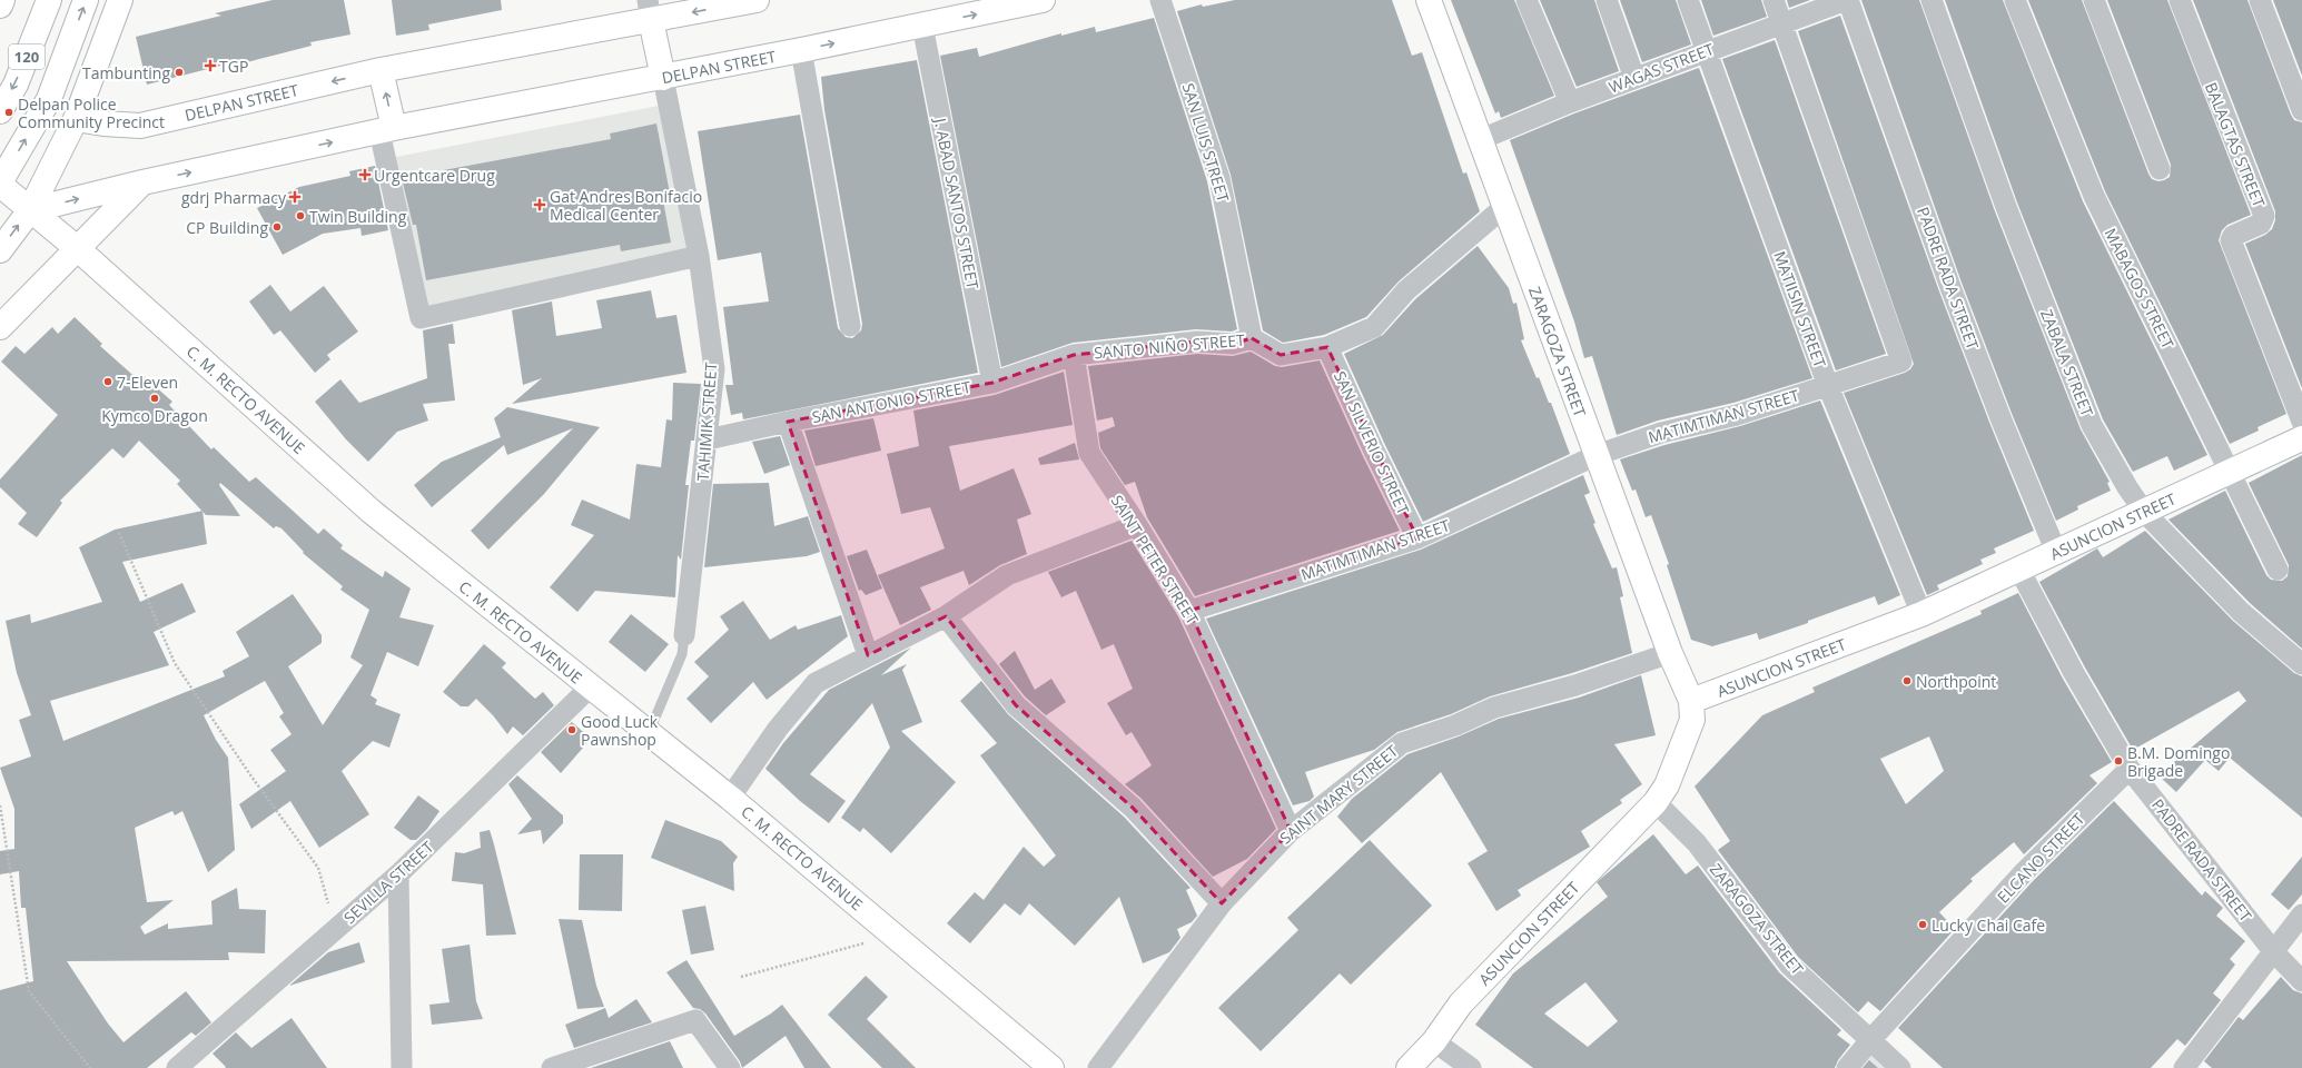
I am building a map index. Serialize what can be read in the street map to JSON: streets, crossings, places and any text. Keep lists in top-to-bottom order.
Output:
{
  "streets": {
    "main road": [
      "120",
      "DELPAN STREET",
      "ZARAGOZA STREET",
      "C. M. RECTO AVENUE",
      "TAHIMIK STREET",
      "ASUNCION STREET"
    ],
    "street": [
      "WAGAS STREET",
      "SAN LUIS STREET",
      "BALAGTAS STREET",
      "J. ABAD SANTOS STREET",
      "PADRE RADA STREET",
      "MABAGOS STREET",
      "MATIISIN STREET",
      "SANTO NIÑO STREET",
      "ZABALA STREET",
      "SAN ANTONIO STREET",
      "MATIMTIMAN STREET",
      "SAN SILVERIO STREET",
      "SAINT PETER STREET",
      "SAINT MARY STREET",
      "ELCANO STREET",
      "SEVILLA STREET"
    ]
  },
  "crossings": [
    ["120", "C. M. RECTO AVENUE"],
    ["DELPAN STREET", "J. ABAD SANTOS STREET"],
    ["DELPAN STREET", "C. M. RECTO AVENUE"],
    ["DELPAN STREET", "TAHIMIK STREET"],
    ["WAGAS STREET", "PADRE RADA STREET"],
    ["WAGAS STREET", "MATIISIN STREET"],
    ["WAGAS STREET", "ZARAGOZA STREET"],
    ["WAGAS STREET", "MATIMTIMAN STREET"],
    ["SAN LUIS STREET", "SANTO NIÑO STREET"],
    ["J. ABAD SANTOS STREET", "SAN ANTONIO STREET"],
    ["PADRE RADA STREET", "ASUNCION STREET"],
    ["PADRE RADA STREET", "ELCANO STREET"],
    ["MABAGOS STREET", "ASUNCION STREET"],
    ["MATIISIN STREET", "MATIMTIMAN STREET"],
    ["MATIISIN STREET", "ASUNCION STREET"],
    ["SANTO NIÑO STREET", "ZARAGOZA STREET"],
    ["SANTO NIÑO STREET", "SAN ANTONIO STREET"],
    ["SANTO NIÑO STREET", "SAN SILVERIO STREET"],
    ["SANTO NIÑO STREET", "SAINT PETER STREET"],
    ["ZARAGOZA STREET", "MATIMTIMAN STREET"],
    ["ZARAGOZA STREET", "ASUNCION STREET"],
    ["ZARAGOZA STREET", "SAINT MARY STREET"],
    ["ZARAGOZA STREET", "ELCANO STREET"],
    ["ZABALA STREET", "ASUNCION STREET"],
    ["C. M. RECTO AVENUE", "TAHIMIK STREET"],
    ["C. M. RECTO AVENUE", "SEVILLA STREET"],
    ["SAN ANTONIO STREET", "TAHIMIK STREET"],
    ["SAN ANTONIO STREET", "SAINT PETER STREET"],
    ["MATIMTIMAN STREET", "SAN SILVERIO STREET"],
    ["MATIMTIMAN STREET", "SAINT PETER STREET"],
    ["SAINT PETER STREET", "SAINT MARY STREET"]
  ],
  "places": {
    "health": [
      "TGP",
      "Urgentcare Drug",
      "gdrj Pharmacy",
      "Gat Andres Bonifacio Medical Center"
    ],
    "other": [
      "Tambunting",
      "Delpan Police Community Precinct",
      "Twin Building",
      "CP Building",
      "7-Eleven",
      "Kymco Dragon",
      "Northpoint",
      "Good Luck Pawnshop",
      "B.M. Domingo Brigade",
      "Lucky Chai Cafe"
    ]
  }
}
